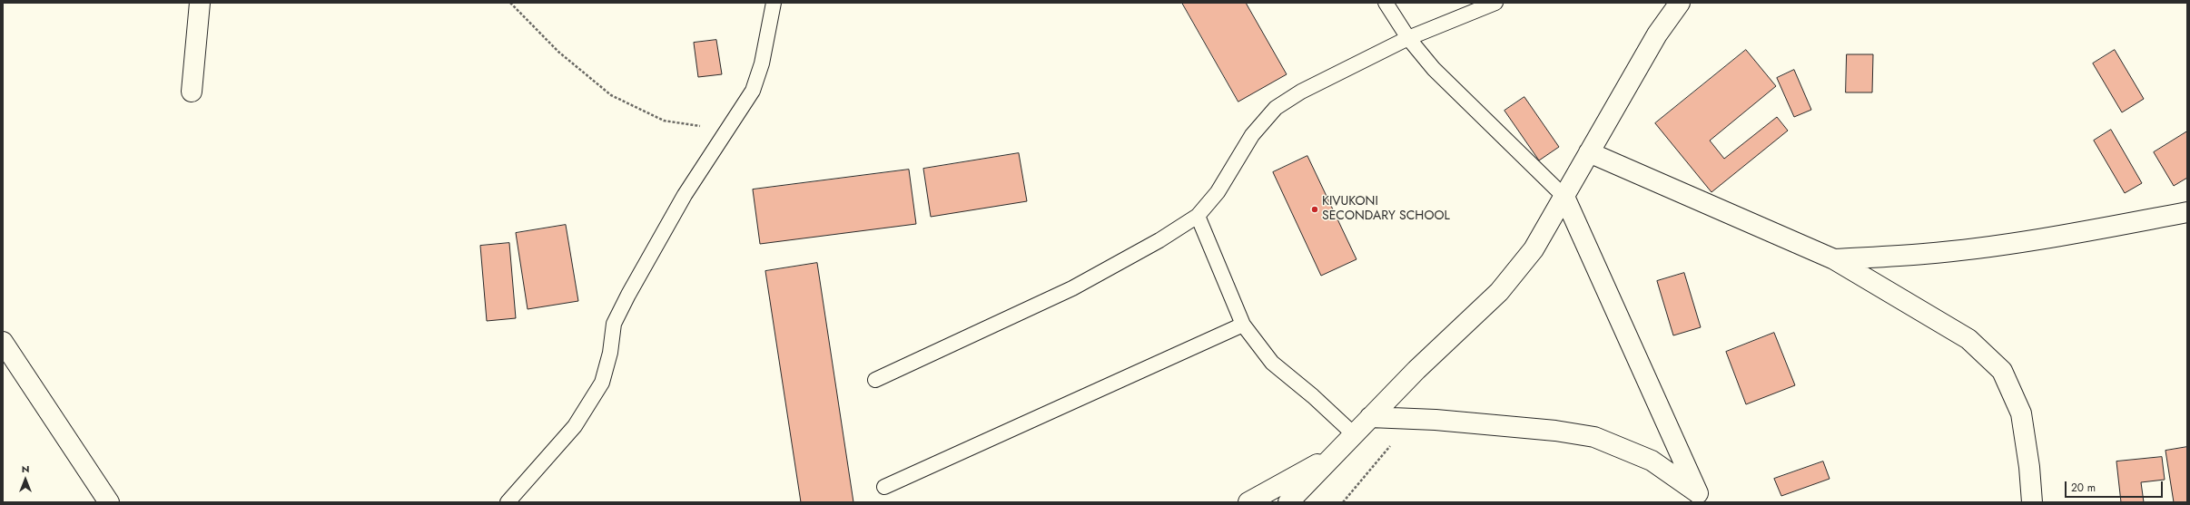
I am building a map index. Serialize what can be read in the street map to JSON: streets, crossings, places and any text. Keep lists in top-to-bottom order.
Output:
{
  "places": ["KIVUKONI SECONDARY SCHOOL"],
  "scale_bar": "20 m",
  "north": "top"
}
